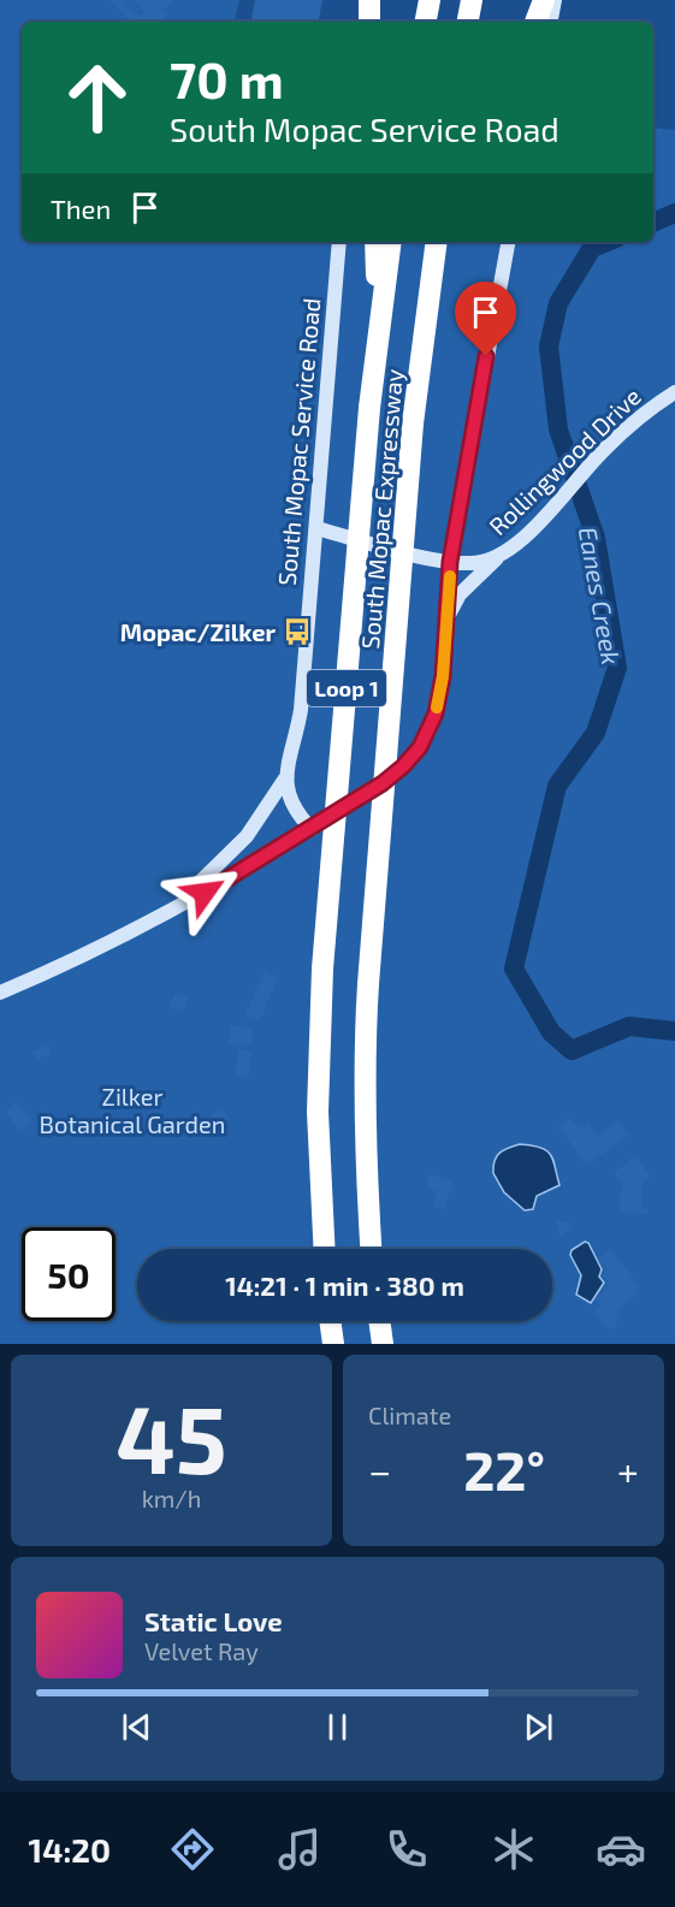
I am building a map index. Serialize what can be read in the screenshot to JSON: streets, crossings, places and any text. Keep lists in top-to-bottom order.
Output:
{
  "streets": {
    "highway": ["South Mopac Expressway", "Loop 1"],
    "main road": ["South Mopac Service Road", "Rollingwood Drive"]
  },
  "crossings": [
    ["South Mopac Service Road", "Rollingwood Drive"]
  ],
  "water": ["Eanes Creek"],
  "parks": ["Zilker Botanical Garden"],
  "places": {
    "bus stop": ["Mopac/Zilker"]
  },
  "page": {
    "turn": ["70 m", "South Mopac Service Road"],
    "then": "Then",
    "limit": "50",
    "trip": "14:21 · 1 min · 380 m",
    "tile": [
      ["45", "km/h"],
      "Climate"
    ],
    "heat": ["−", "22°", "+"],
    "song": ["Static Love", "Velvet Ray"],
    "tabs": "14:20"
  }
}
